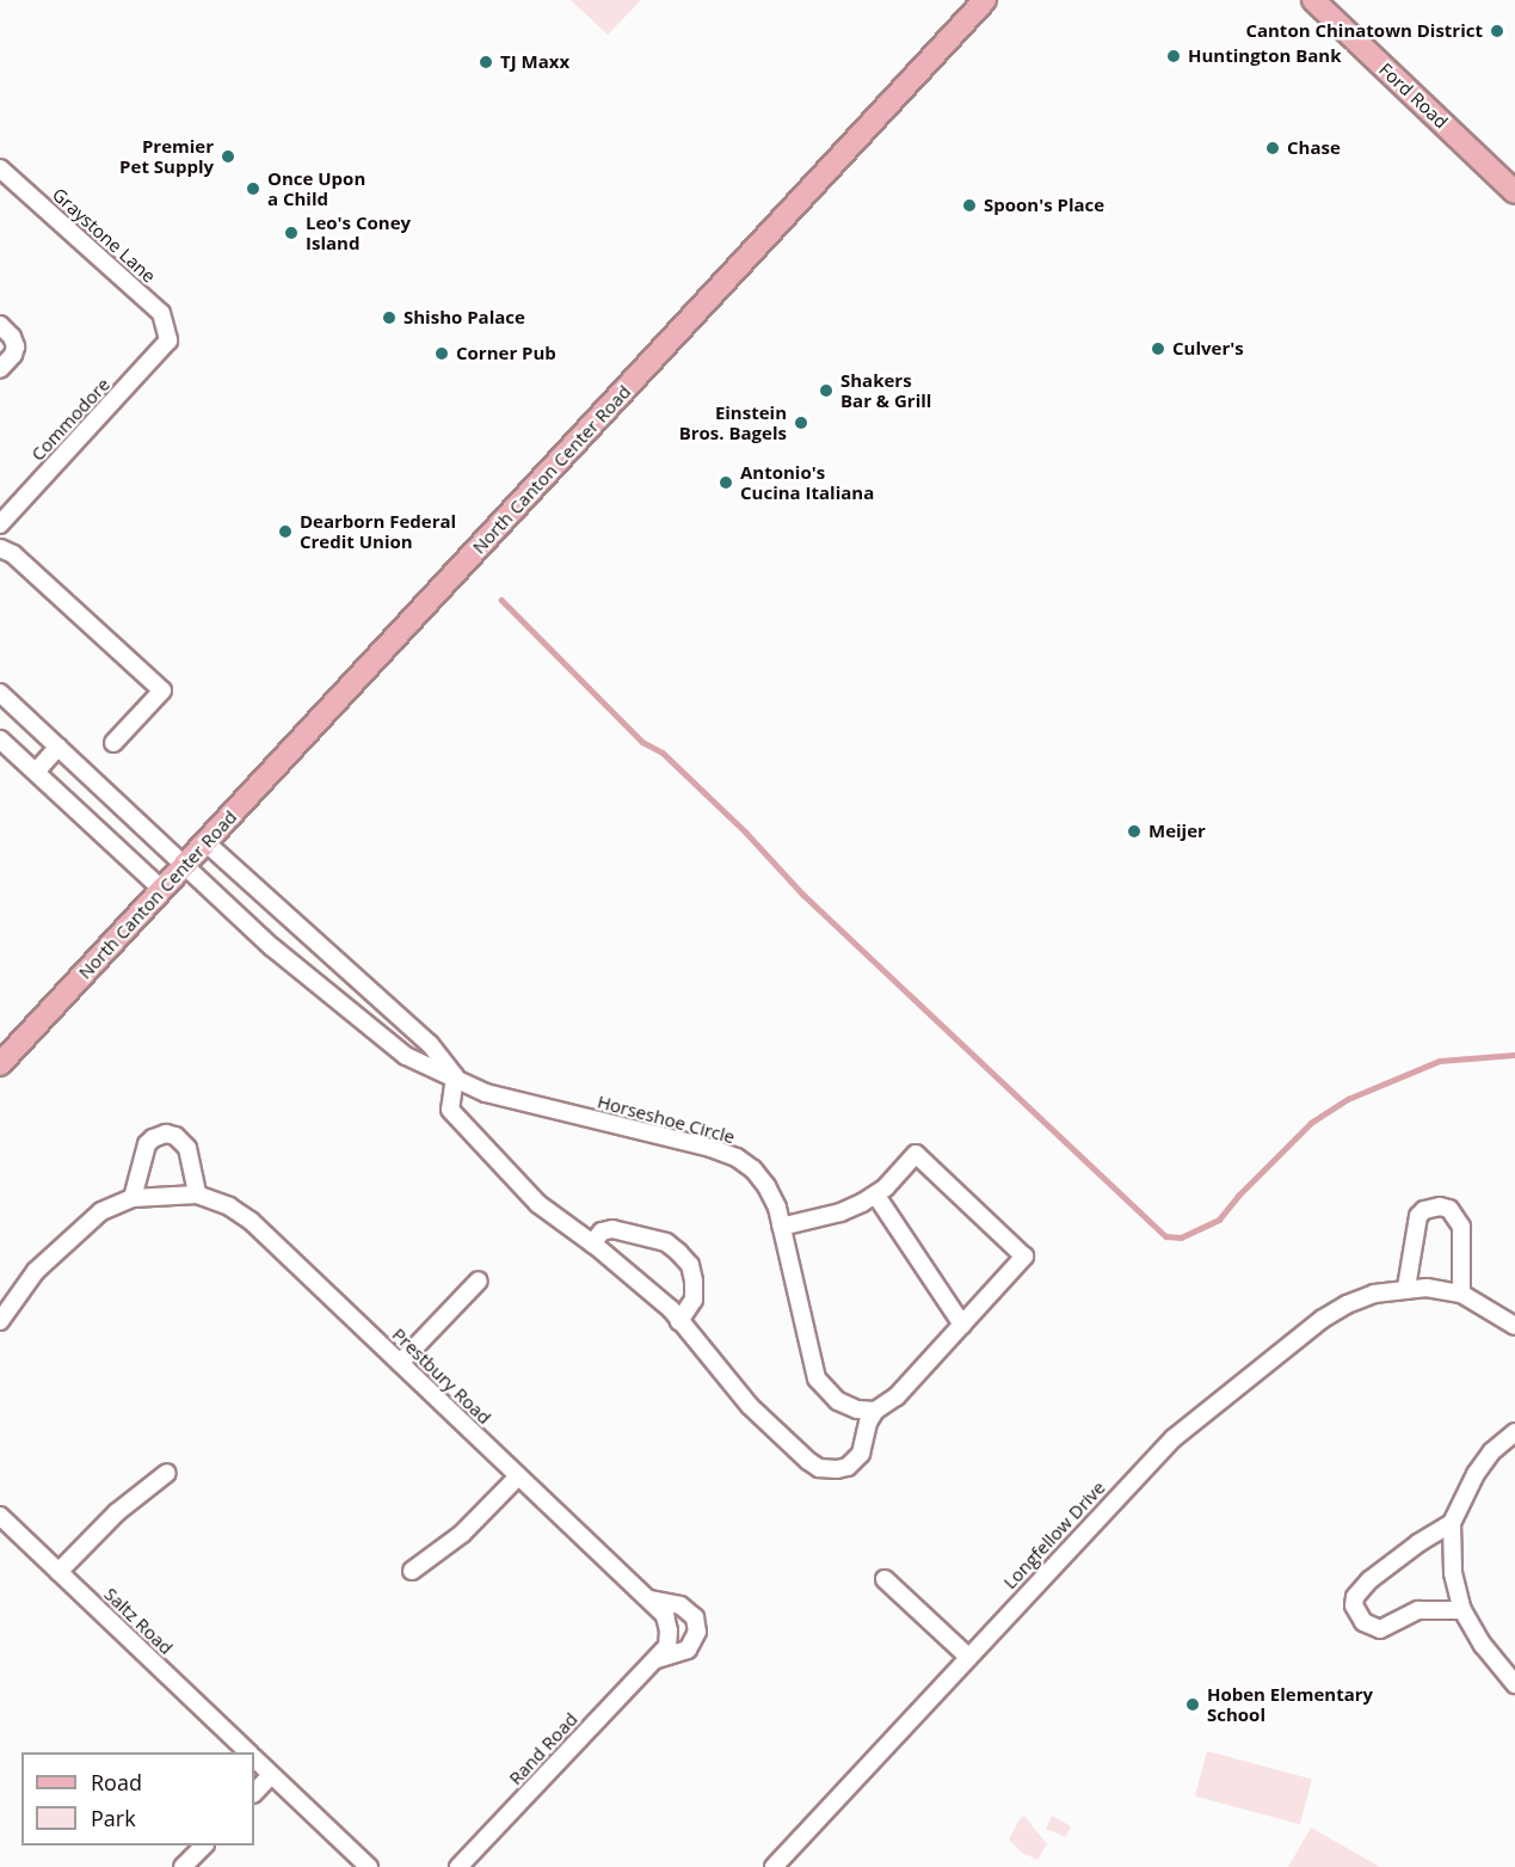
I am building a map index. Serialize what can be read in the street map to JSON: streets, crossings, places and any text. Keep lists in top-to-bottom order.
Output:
{
  "streets": {
    "main road": ["Ford Road", "North Canton Center Road"],
    "street": [
      "Graystone Lane",
      "Commodore",
      "Horseshoe Circle",
      "Prestbury Road",
      "Longfellow Drive",
      "Saltz Road",
      "Rand Road"
    ]
  },
  "crossings": [
    ["Graystone Lane", "Commodore"],
    ["North Canton Center Road", "Horseshoe Circle"],
    ["Prestbury Road", "Rand Road"]
  ],
  "places": [
    "Canton Chinatown District",
    "Huntington Bank",
    "TJ Maxx",
    "Chase",
    "Premier Pet Supply",
    "Once Upon a Child",
    "Spoon's Place",
    "Leo's Coney Island",
    "Shisho Palace",
    "Culver's",
    "Corner Pub",
    "Shakers Bar & Grill",
    "Einstein Bros. Bagels",
    "Antonio's Cucina Italiana",
    "Dearborn Federal Credit Union",
    "Meijer",
    "Hoben Elementary School"
  ],
  "legend": ["Road", "Park"]
}
